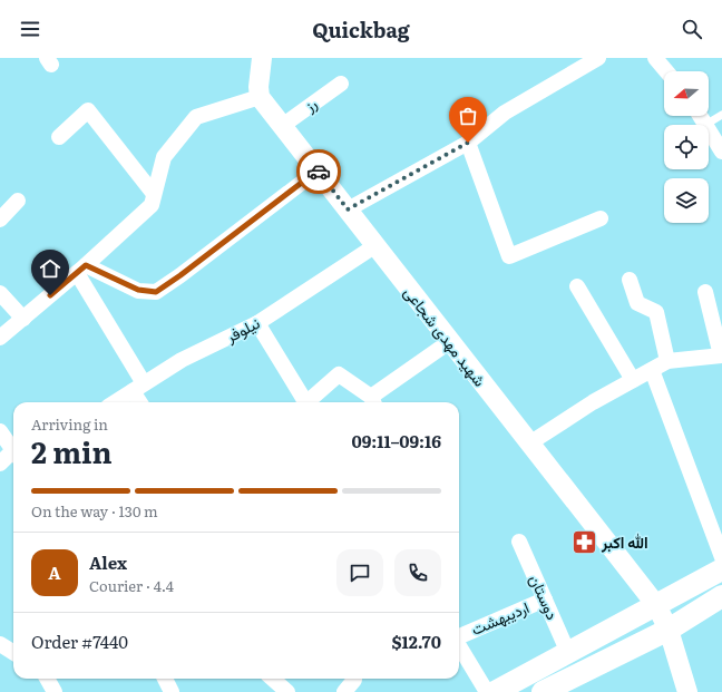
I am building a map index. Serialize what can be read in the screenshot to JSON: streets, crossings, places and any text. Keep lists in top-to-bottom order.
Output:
{
  "streets": {
    "street": [
      "رز",
      "نیلوفر",
      "شهید مهدی شجاعی",
      "دوستان",
      "اردیبهشت"
    ]
  },
  "crossings": [
    ["رز", "شهید مهدی شجاعی"],
    ["نیلوفر", "شهید مهدی شجاعی"],
    ["دوستان", "اردیبهشت"]
  ],
  "places": {
    "pharmacy": ["الله اکبر"]
  },
  "north": "left",
  "page": {
    "header": "Quickbag",
    "heading": ["2 min", "Arriving in", "09:11–09:16"],
    "panel": [
      "Alex",
      "Courier · 4.4",
      "Order #7440",
      "$12.70"
    ],
    "bar": "On the way · 130 m",
    "round": "A"
  }
}
